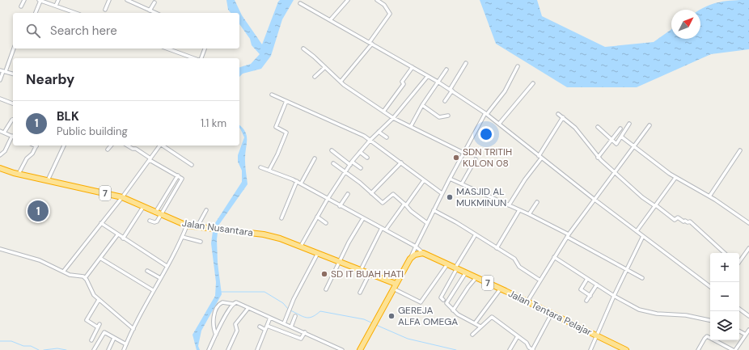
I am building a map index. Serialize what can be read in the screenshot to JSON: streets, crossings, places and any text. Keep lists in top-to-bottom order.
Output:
{
  "streets": {
    "highway": ["7", "Jalan Nusantara", "Jalan Tentara Pelajar"]
  },
  "places": [
    "SDN TRITIH KULON 08",
    "MASJID AL MUKMINUN",
    "SD IT BUAH HATI",
    "GEREJA ALFA OMEGA"
  ],
  "north": "top right",
  "page": {
    "search": "Search here",
    "heading": "Nearby",
    "list": [
      {
        "mark": "1",
        "name": "BLK",
        "note": "Public building",
        "value": "1.1 km"
      }
    ],
    "pins": "1",
    "map_buttons": ["+", "−"]
  }
}
